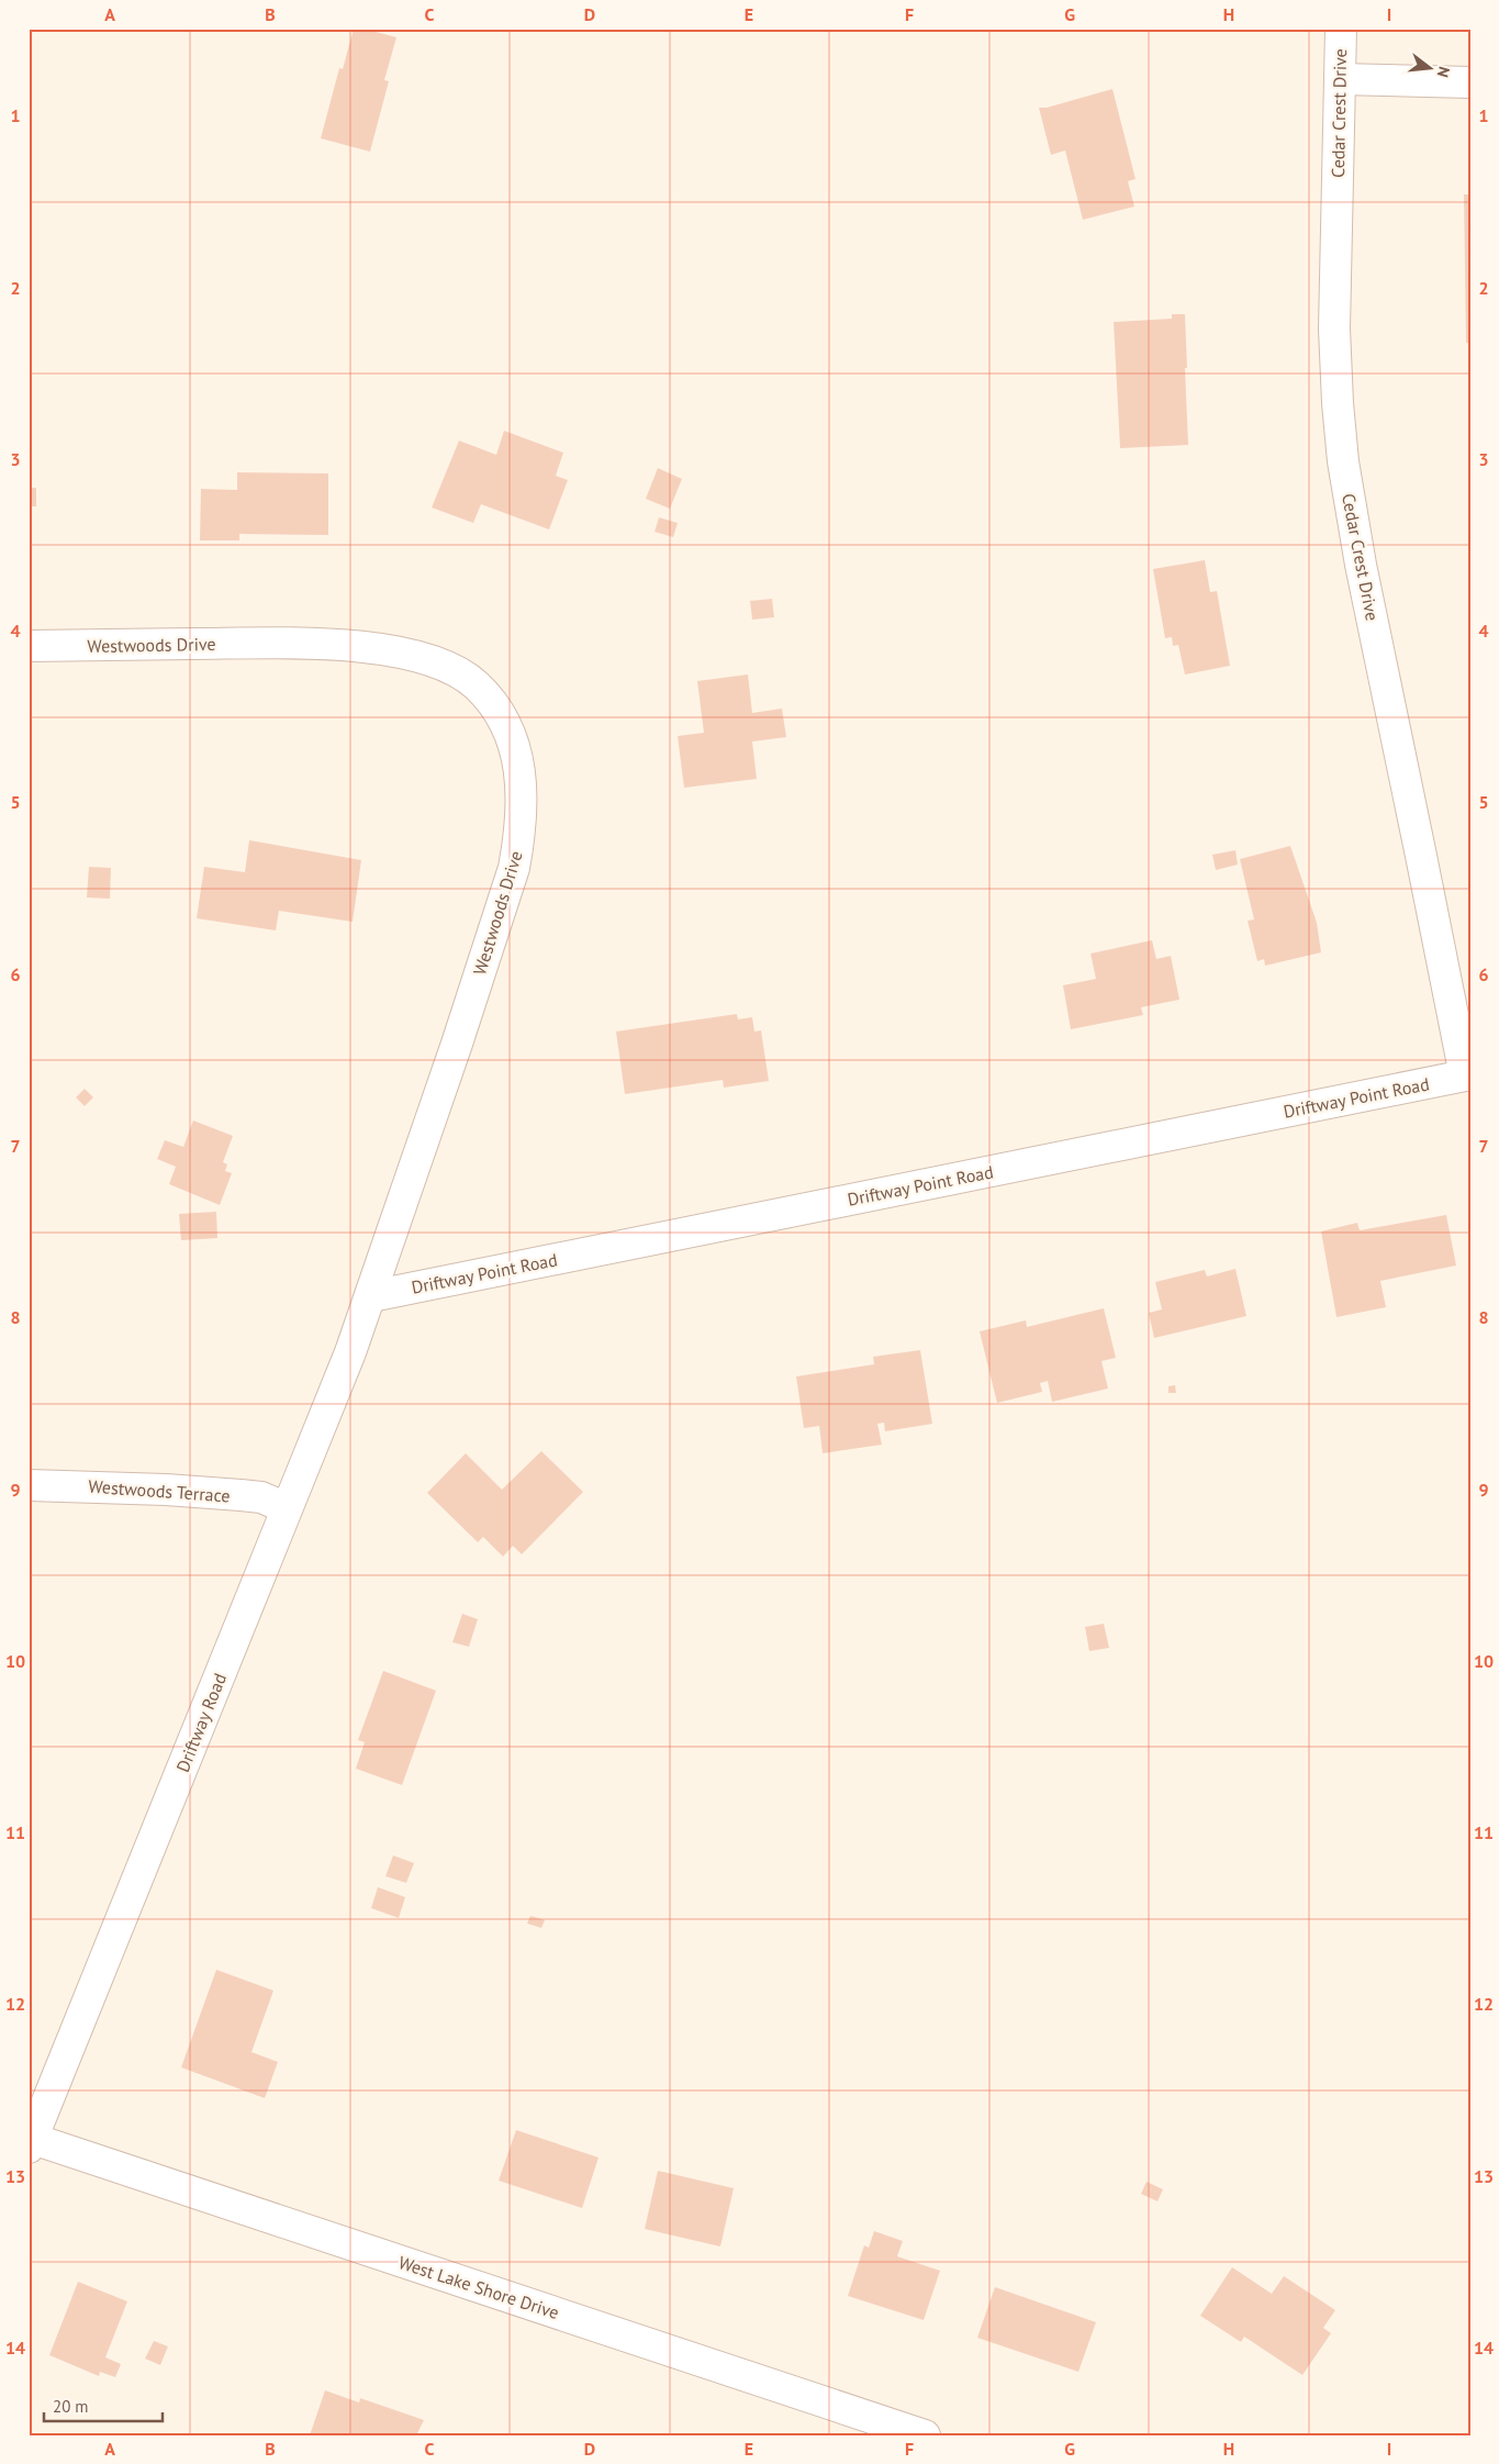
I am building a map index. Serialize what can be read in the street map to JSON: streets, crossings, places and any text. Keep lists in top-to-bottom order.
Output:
{
  "streets": {
    "street": [
      "Cedar Crest Drive",
      "Westwoods Drive",
      "Driftway Point Road",
      "Westwoods Terrace",
      "Driftway Road",
      "West Lake Shore Drive"
    ]
  },
  "crossings": [
    ["Cedar Crest Drive", "Driftway Point Road"],
    ["Westwoods Drive", "Driftway Point Road"],
    ["Westwoods Drive", "Driftway Road"],
    ["Driftway Point Road", "Driftway Road"],
    ["Westwoods Terrace", "Driftway Road"],
    ["Driftway Road", "West Lake Shore Drive"]
  ],
  "scale_bar": "20 m",
  "north": "right",
  "grid": {
    "columns": [
      "A",
      "B",
      "C",
      "D",
      "E",
      "F",
      "G",
      "H",
      "I"
    ],
    "rows": [
      "1",
      "2",
      "3",
      "4",
      "5",
      "6",
      "7",
      "8",
      "9",
      "10",
      "11",
      "12",
      "13",
      "14"
    ]
  }
}
